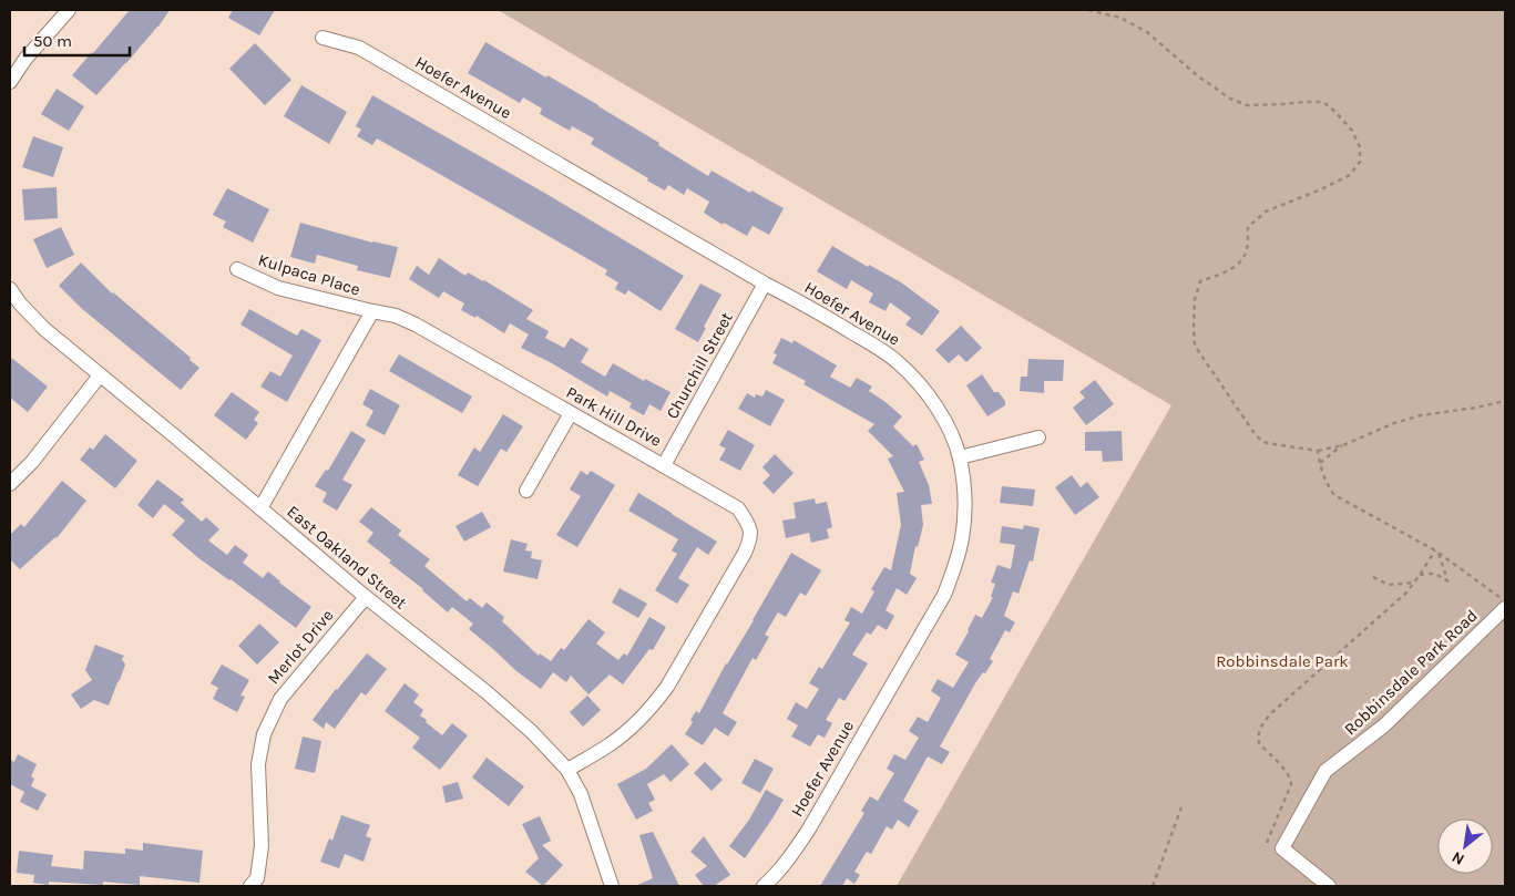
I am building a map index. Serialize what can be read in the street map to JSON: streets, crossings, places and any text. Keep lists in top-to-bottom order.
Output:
{
  "streets": {
    "street": [
      "Hoefer Avenue",
      "Kulpaca Place",
      "Churchill Street",
      "Park Hill Drive",
      "East Oakland Street",
      "Merlot Drive",
      "Robbinsdale Park Road"
    ]
  },
  "crossings": [
    ["Hoefer Avenue", "Churchill Street"],
    ["Kulpaca Place", "Park Hill Drive"],
    ["Churchill Street", "Park Hill Drive"],
    ["Park Hill Drive", "East Oakland Street"],
    ["East Oakland Street", "Merlot Drive"]
  ],
  "parks": ["Robbinsdale Park"],
  "scale_bar": "50 m",
  "north": "bottom left"
}
